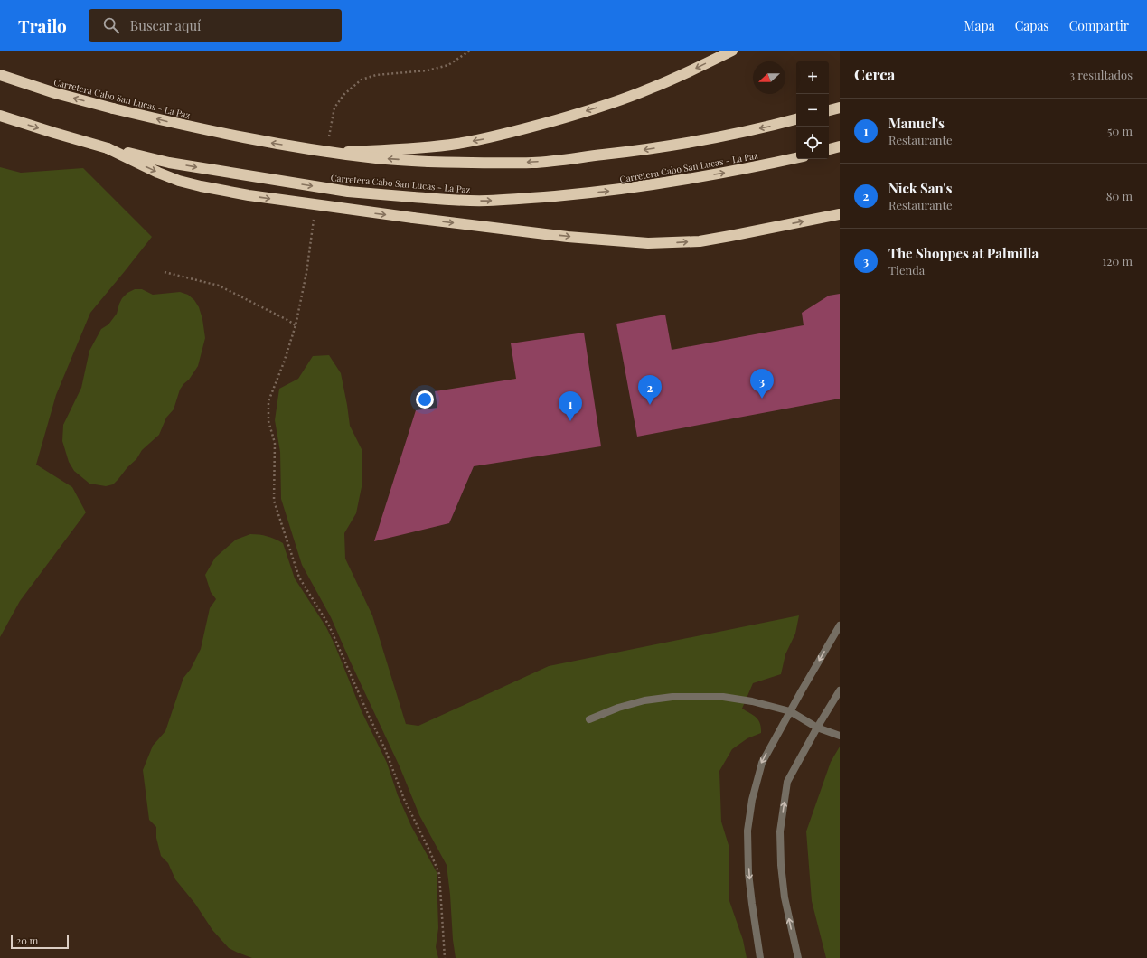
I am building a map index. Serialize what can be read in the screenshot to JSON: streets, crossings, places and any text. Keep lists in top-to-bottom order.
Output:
{
  "streets": {
    "highway": ["Carretera Cabo San Lucas - La Paz"]
  },
  "scale_bar": "20 m",
  "north": "left",
  "page": {
    "header": "Trailo",
    "search": "Buscar aquí",
    "nav": ["Mapa", "Capas", "Compartir"],
    "heading": ["Cerca", "3 resultados"],
    "map_buttons": ["+", "−"],
    "list": [
      {
        "mark": "1",
        "name": "Manuel's",
        "note": "Restaurante",
        "value": "50 m"
      },
      {
        "mark": "2",
        "name": "Nick San's",
        "note": "Restaurante",
        "value": "80 m"
      },
      {
        "mark": "3",
        "name": "The Shoppes at Palmilla",
        "note": "Tienda",
        "value": "120 m"
      }
    ],
    "pins": ["3", "2", "1"],
    "scale": "20 m"
  }
}
